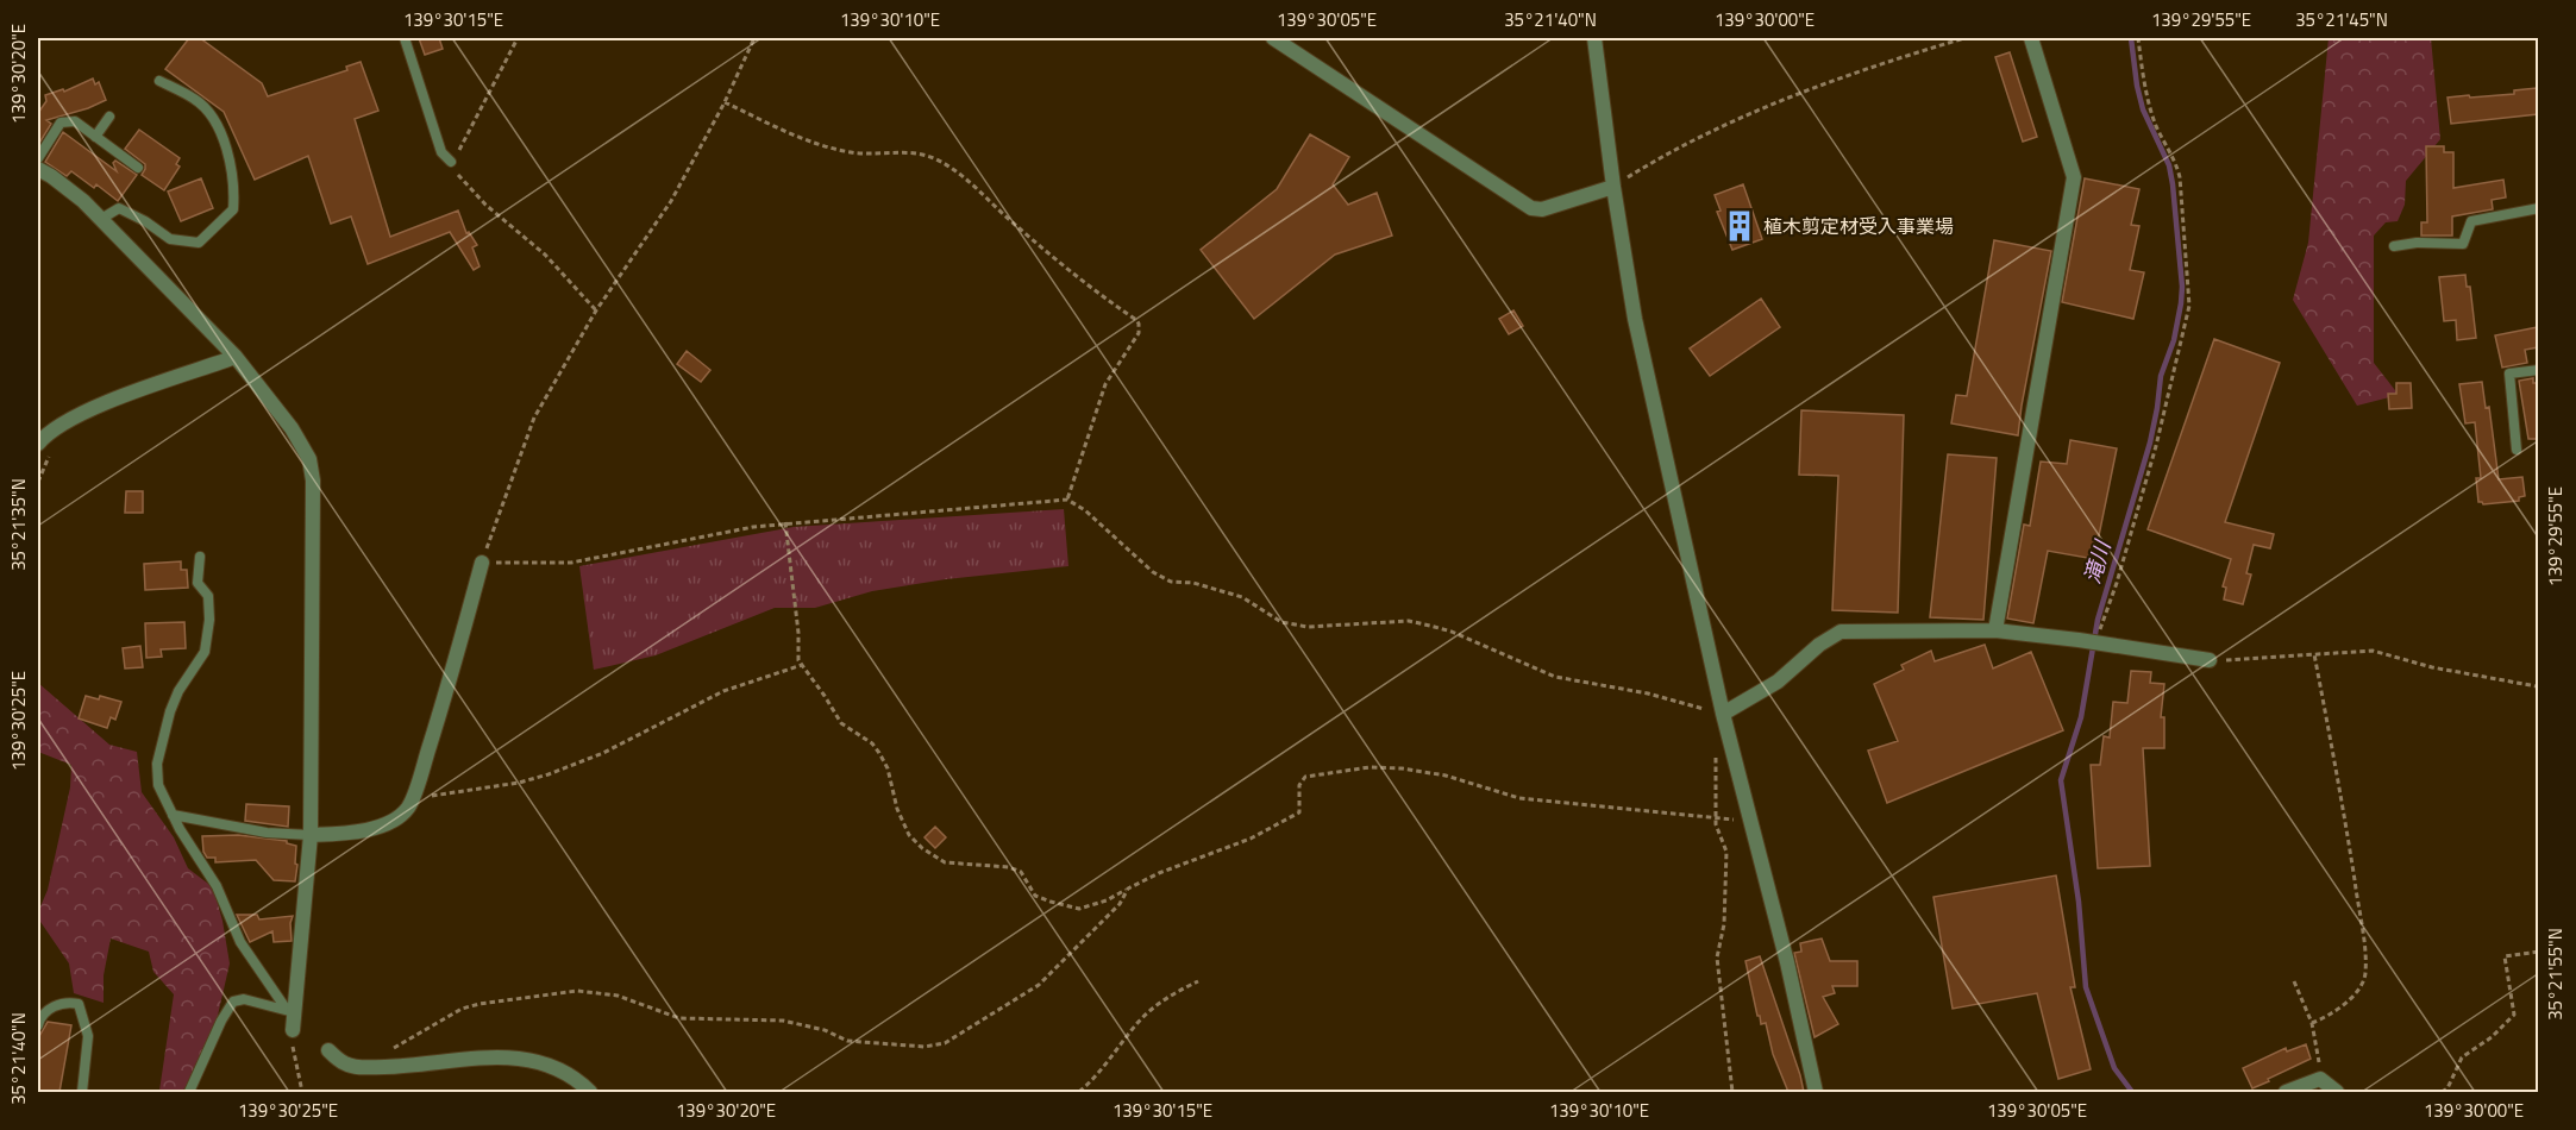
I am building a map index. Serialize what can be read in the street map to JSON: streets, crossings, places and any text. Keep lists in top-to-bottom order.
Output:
{
  "water": ["滝川"],
  "places": {
    "building": ["植木剪定材受入事業場"]
  },
  "coordinates": [
    "139°30'15\"E",
    "139°30'10\"E",
    "139°30'05\"E",
    "35°21'40\"N",
    "139°30'00\"E",
    "139°29'55\"E",
    "35°21'45\"N",
    "139°30'20\"E",
    "35°21'35\"N",
    "139°30'25\"E",
    "35°21'55\"N"
  ]
}
